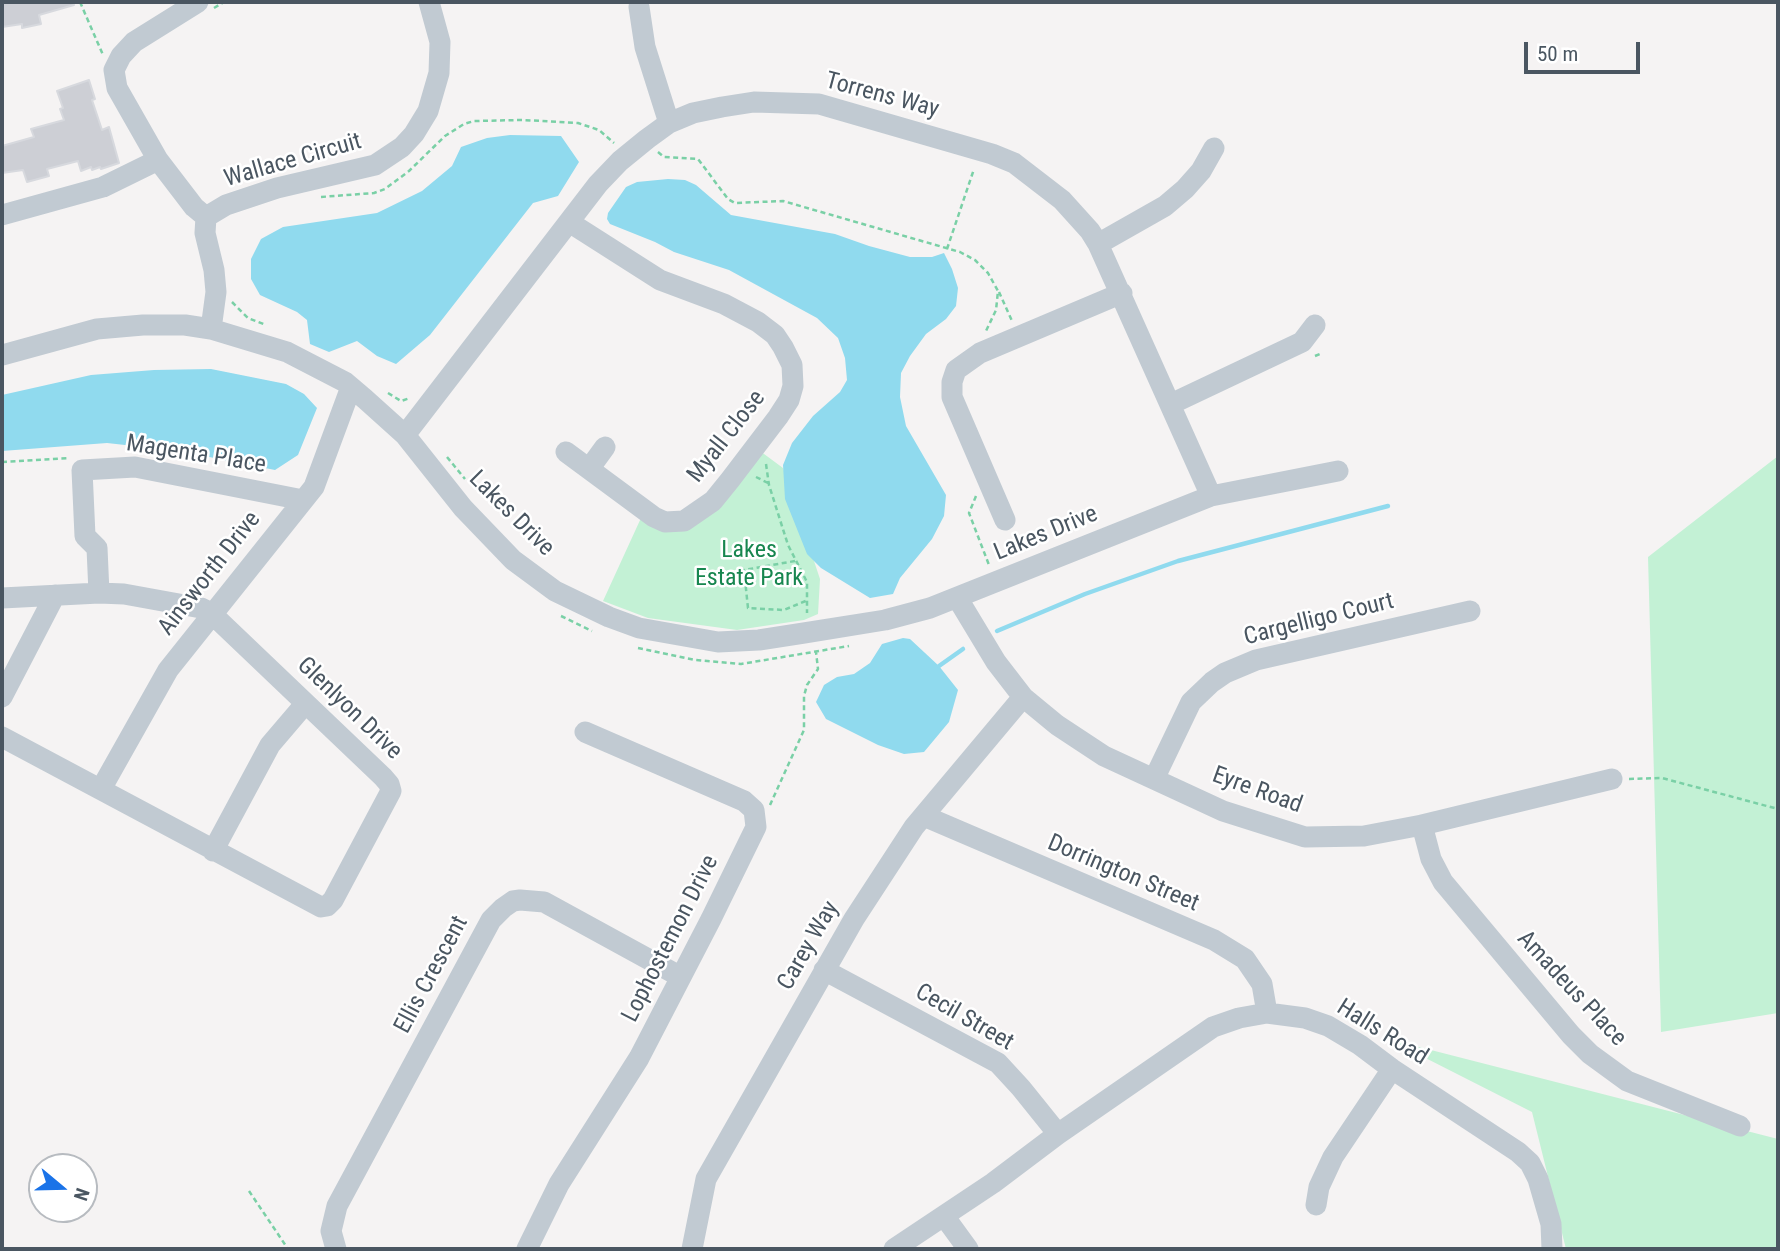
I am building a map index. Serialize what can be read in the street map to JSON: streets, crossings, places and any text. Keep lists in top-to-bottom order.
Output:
{
  "streets": {
    "street": [
      "Torrens Way",
      "Wallace Circuit",
      "Myall Close",
      "Magenta Place",
      "Lakes Drive",
      "Ainsworth Drive",
      "Cargelligo Court",
      "Glenlyon Drive",
      "Eyre Road",
      "Dorrington Street",
      "Lophostemon Drive",
      "Carey Way",
      "Ellis Crescent",
      "Amadeus Place",
      "Cecil Street",
      "Halls Road"
    ]
  },
  "crossings": [
    ["Torrens Way", "Myall Close"],
    ["Torrens Way", "Lakes Drive"],
    ["Wallace Circuit", "Lakes Drive"],
    ["Magenta Place", "Ainsworth Drive"],
    ["Magenta Place", "Glenlyon Drive"],
    ["Lakes Drive", "Ainsworth Drive"],
    ["Lakes Drive", "Eyre Road"],
    ["Ainsworth Drive", "Glenlyon Drive"],
    ["Cargelligo Court", "Eyre Road"],
    ["Eyre Road", "Carey Way"],
    ["Eyre Road", "Amadeus Place"],
    ["Dorrington Street", "Carey Way"],
    ["Dorrington Street", "Halls Road"],
    ["Lophostemon Drive", "Ellis Crescent"],
    ["Carey Way", "Cecil Street"],
    ["Cecil Street", "Halls Road"]
  ],
  "parks": ["Lakes Estate Park"],
  "scale_bar": "50 m",
  "north": "right"
}
